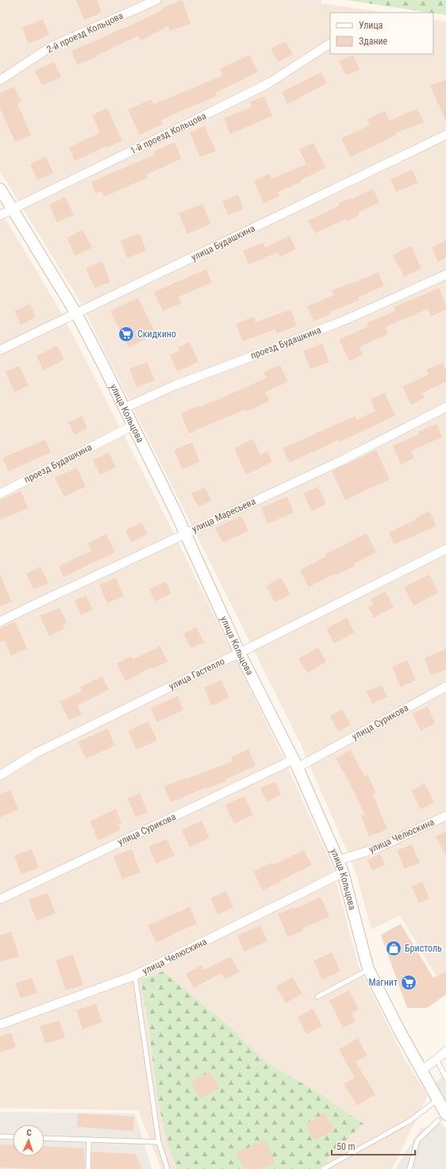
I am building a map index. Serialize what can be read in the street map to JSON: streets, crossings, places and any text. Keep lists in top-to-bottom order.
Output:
{
  "streets": {
    "street": [
      "2-й проезд Кольцова",
      "1-й проезд Кольцова",
      "улица Будашкина",
      "проезд Будашкина",
      "улица Кольцова",
      "улица Маресьева",
      "улица Гастелло",
      "улица Сурикова",
      "улица Челюскина"
    ]
  },
  "crossings": [
    ["1-й проезд Кольцова", "улица Кольцова"],
    ["улица Будашкина", "улица Кольцова"],
    ["проезд Будашкина", "улица Кольцова"],
    ["улица Кольцова", "улица Маресьева"],
    ["улица Кольцова", "улица Гастелло"],
    ["улица Кольцова", "улица Сурикова"],
    ["улица Кольцова", "улица Челюскина"]
  ],
  "places": {
    "supermarket": ["Скидкино", "Магнит"],
    "shop": ["Бристоль"]
  },
  "legend": ["Улица", "Здание"],
  "scale_bar": "50 m",
  "north": "top"
}
